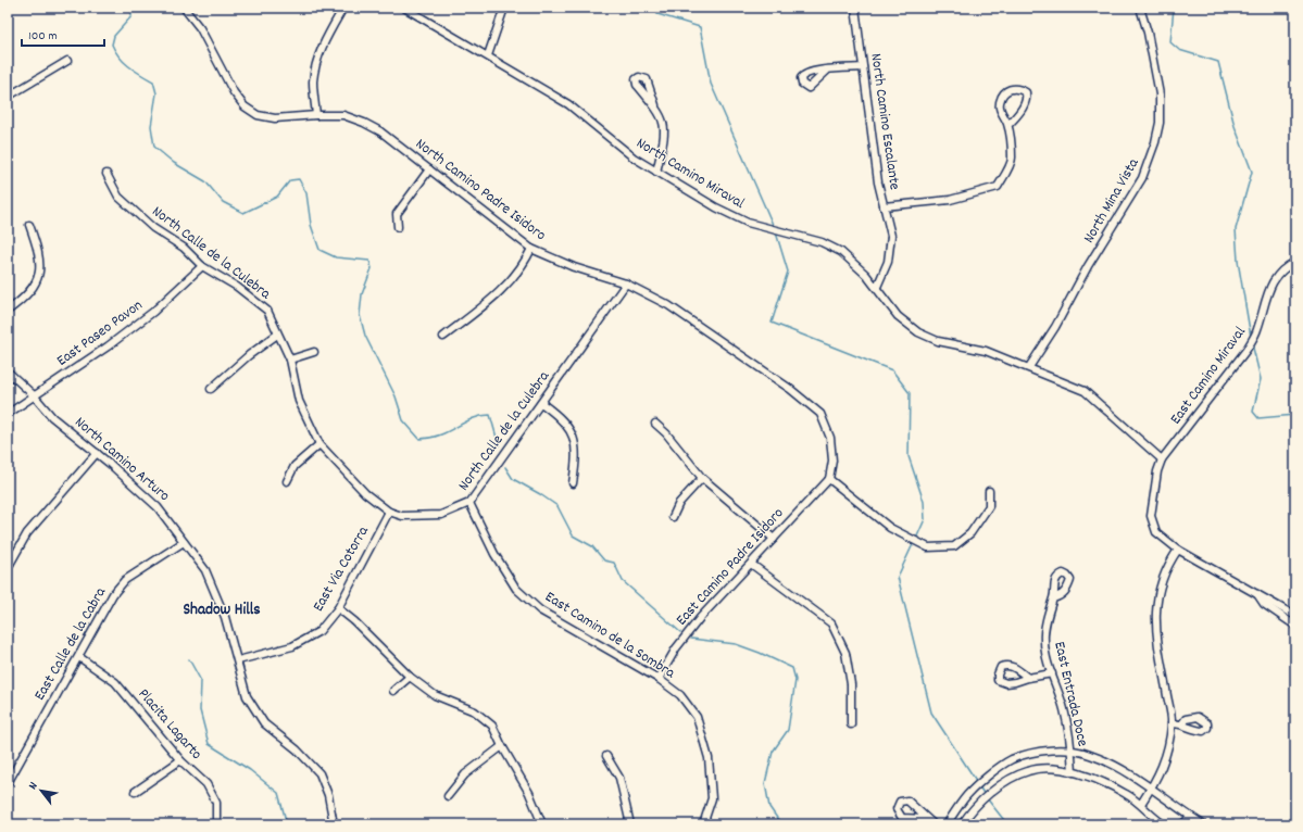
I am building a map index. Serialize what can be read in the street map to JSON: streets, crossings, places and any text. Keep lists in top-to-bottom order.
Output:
{
  "streets": {
    "street": [
      "North Camino Escalante",
      "North Camino Miraval",
      "North Camino Padre Isidoro",
      "North Mina Vista",
      "North Calle de la Culebra",
      "East Paseo Pavon",
      "East Camino Miraval",
      "North Camino Arturo",
      "East Camino Padre Isidoro",
      "East Via Cotorra",
      "East Camino de la Sombra",
      "East Calle de la Cabra",
      "East Entrada Doce",
      "Placita Lagarto"
    ]
  },
  "crossings": [
    ["North Camino Escalante", "North Camino Miraval"],
    ["North Camino Miraval", "North Mina Vista"],
    ["North Camino Miraval", "East Camino Miraval"],
    ["North Camino Padre Isidoro", "North Calle de la Culebra"],
    ["North Camino Padre Isidoro", "East Camino Padre Isidoro"],
    ["North Calle de la Culebra", "East Paseo Pavon"],
    ["North Calle de la Culebra", "East Via Cotorra"],
    ["North Calle de la Culebra", "East Camino de la Sombra"],
    ["East Paseo Pavon", "North Camino Arturo"],
    ["North Camino Arturo", "East Via Cotorra"],
    ["North Camino Arturo", "East Calle de la Cabra"],
    ["East Camino Padre Isidoro", "East Camino de la Sombra"],
    ["East Calle de la Cabra", "Placita Lagarto"]
  ],
  "districts": ["Shadow Hills"],
  "scale_bar": "100 m",
  "north": "top left"
}
